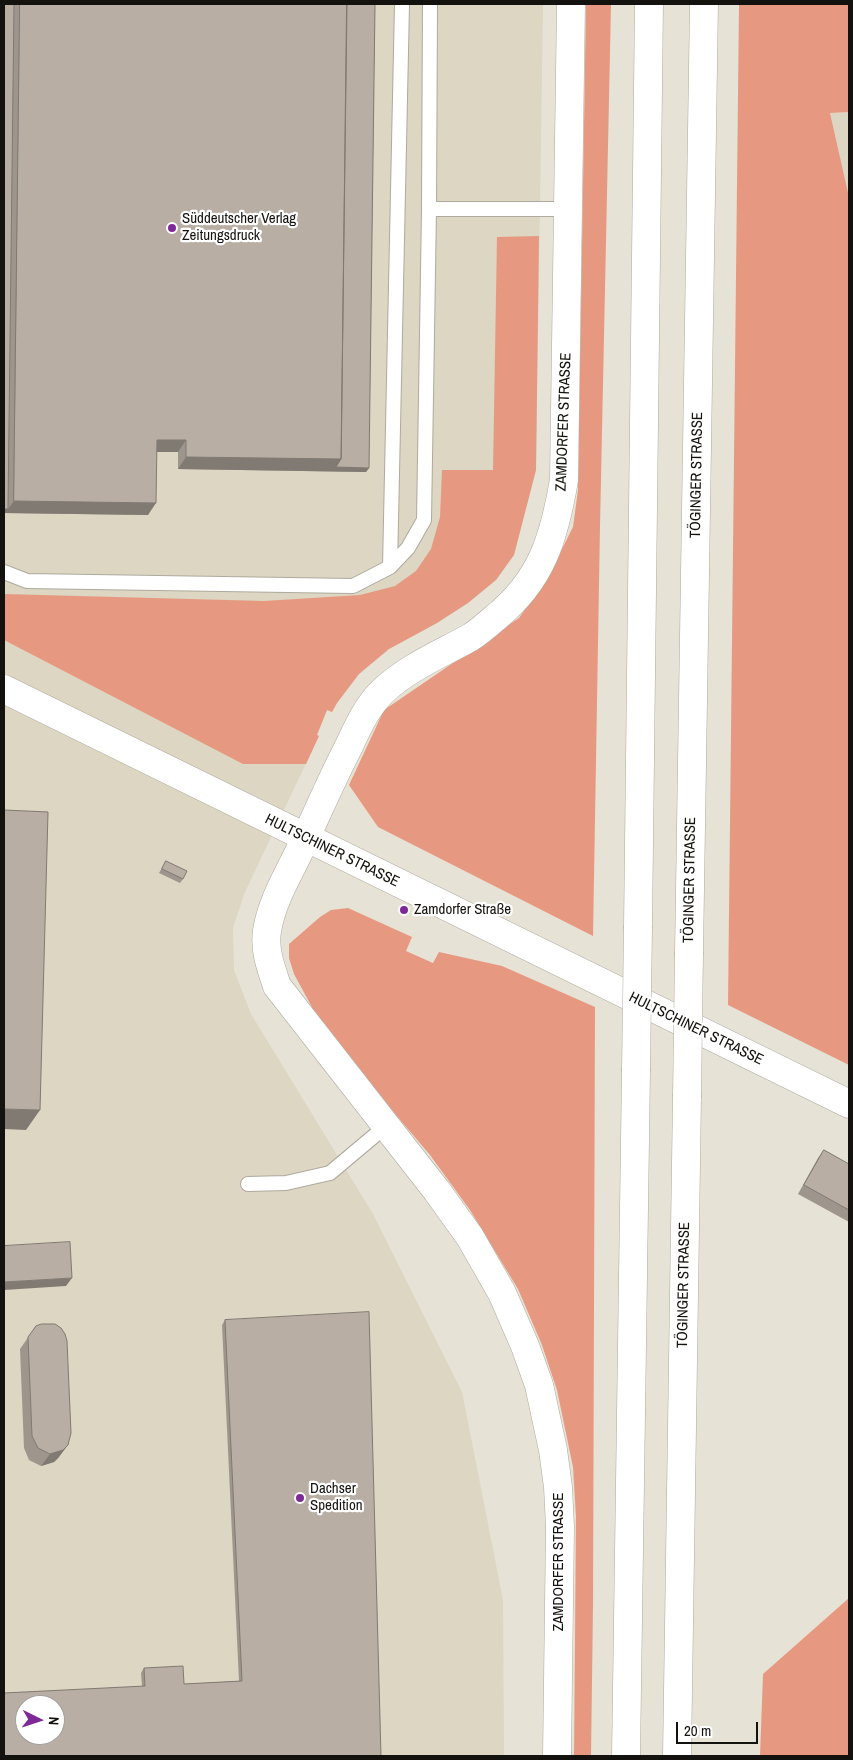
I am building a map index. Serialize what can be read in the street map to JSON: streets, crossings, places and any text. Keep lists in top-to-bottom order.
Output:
{
  "streets": {
    "main road": ["ZAMDORFER STRASSE", "TÖGINGER STRASSE", "HULTSCHINER STRASSE"]
  },
  "crossings": [
    ["ZAMDORFER STRASSE", "HULTSCHINER STRASSE"]
  ],
  "places": ["Süddeutscher Verlag Zeitungsdruck", "Zamdorfer Straße", "Dachser Spedition"],
  "scale_bar": "20 m",
  "north": "right"
}
